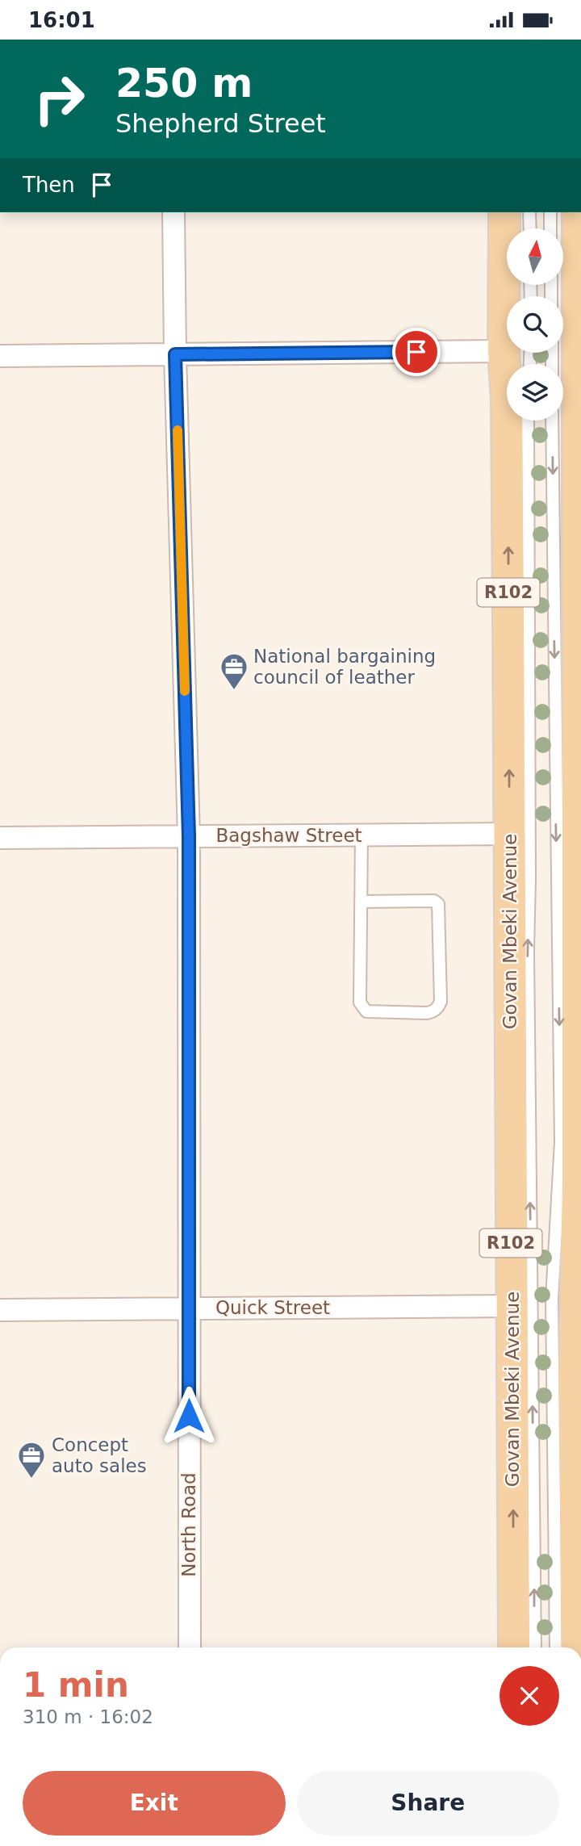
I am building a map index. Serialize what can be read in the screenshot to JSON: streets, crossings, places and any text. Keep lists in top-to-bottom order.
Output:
{
  "streets": {
    "main road": ["R102", "Govan Mbeki Avenue"],
    "street": ["Bagshaw Street", "Quick Street", "North Road"]
  },
  "crossings": [
    ["Bagshaw Street", "Govan Mbeki Avenue"],
    ["Bagshaw Street", "North Road"],
    ["Govan Mbeki Avenue", "Quick Street"],
    ["Quick Street", "North Road"]
  ],
  "places": {
    "office": ["National bargaining council of leather", "Concept auto sales"]
  },
  "north": "top",
  "page": {
    "status": "16:01",
    "turn": ["250 m", "Shepherd Street"],
    "then": "Then",
    "heading": ["1 min", "310 m · 16:02"],
    "buttons": ["Exit", "Share"]
  }
}
